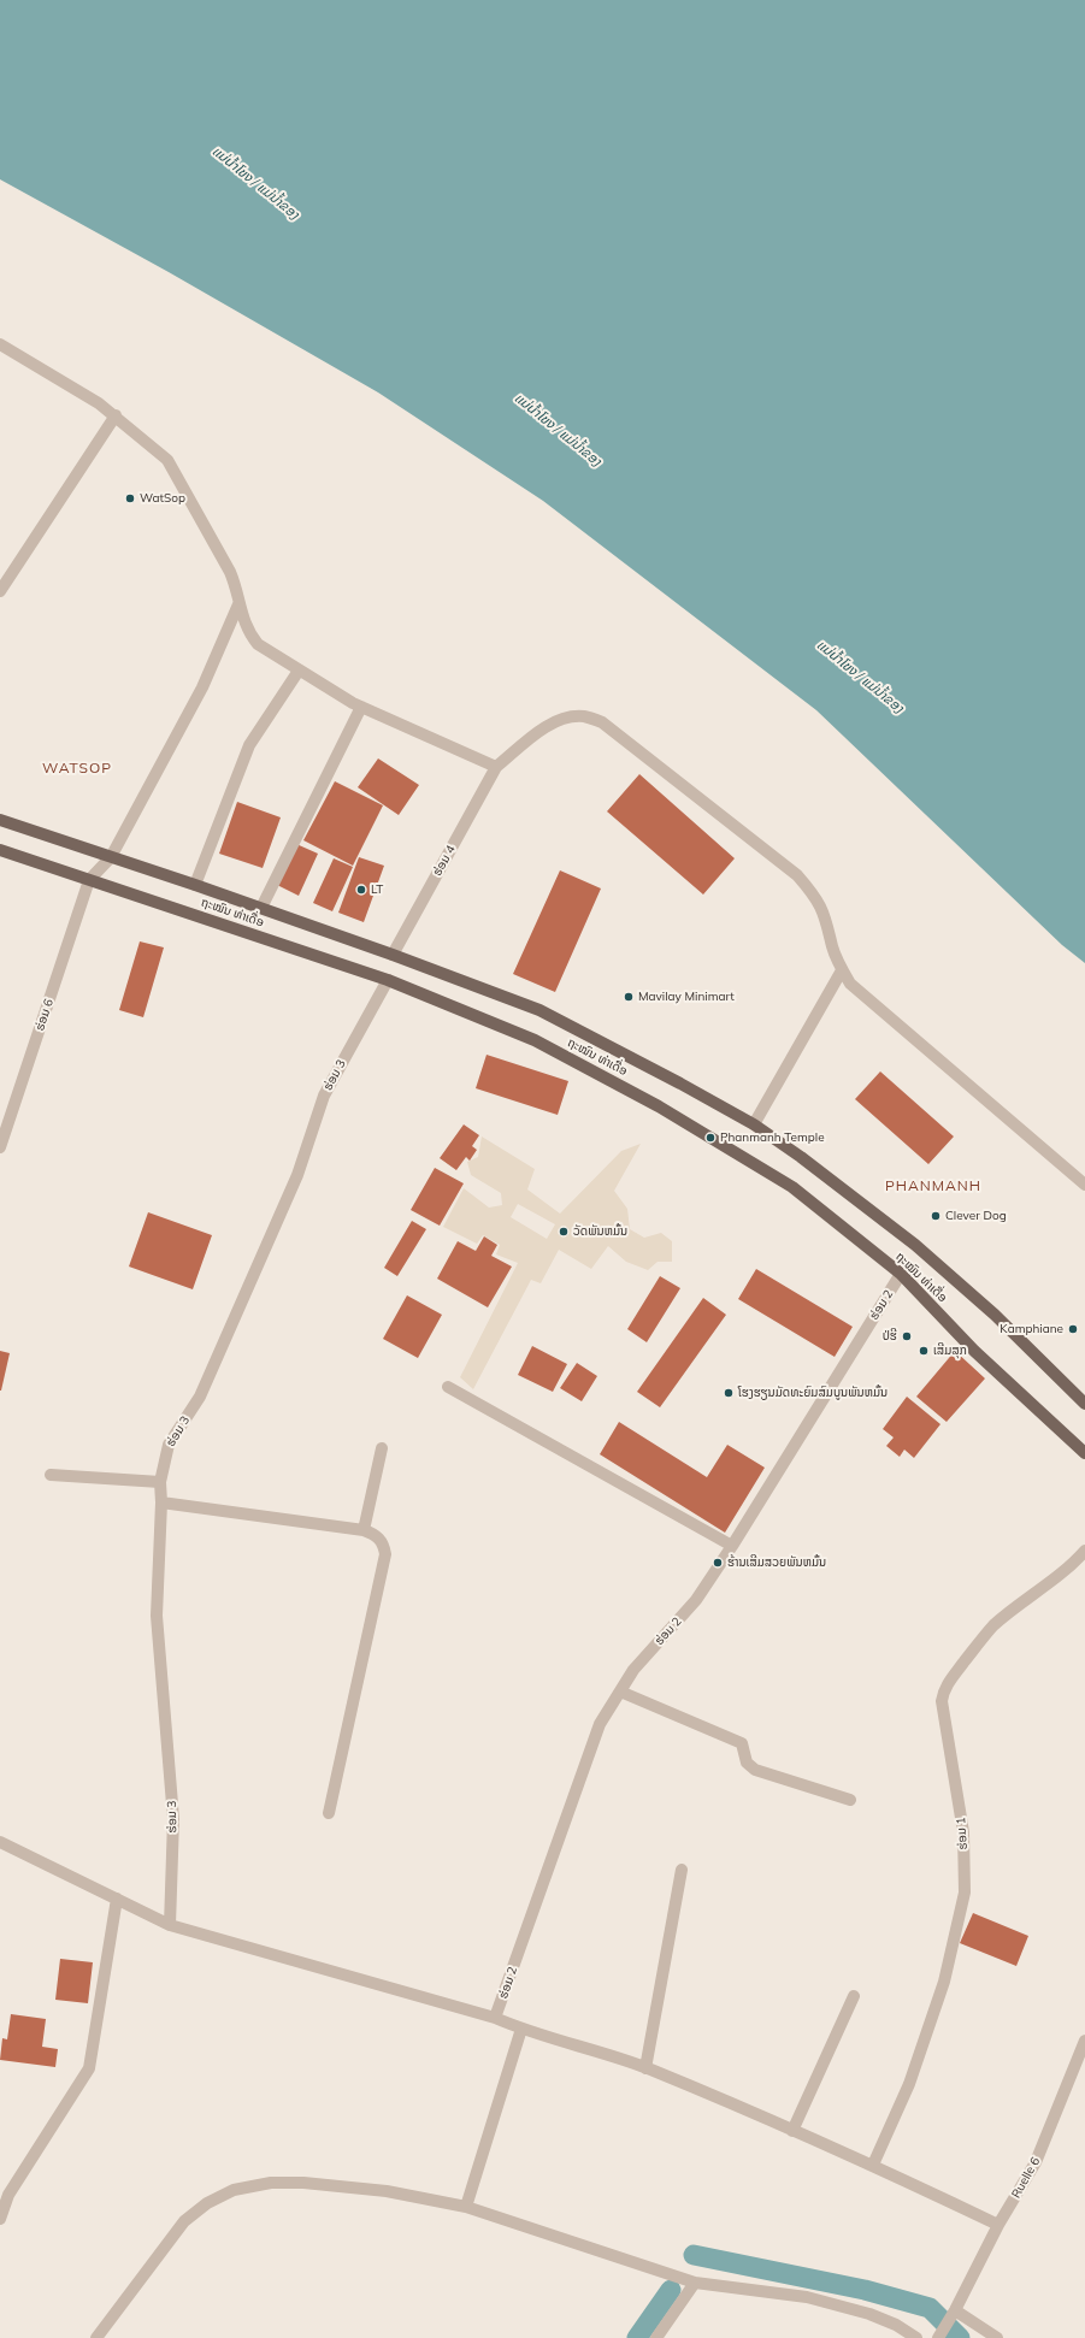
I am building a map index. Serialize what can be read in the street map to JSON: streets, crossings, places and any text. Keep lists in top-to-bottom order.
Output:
{
  "streets": {
    "main road": ["ຖະໝົນ ທ່າເດື່ອ"],
    "street": [
      "ຮ່ອມ 4",
      "ຮ່ອມ 6",
      "ຮ່ອມ 3",
      "ຮ່ອມ 2",
      "ຮ່ອມ 1",
      "Ruelle 6"
    ]
  },
  "crossings": [
    ["ຮ່ອມ 4", "ຖະໝົນ ທ່າເດື່ອ"],
    ["ຖະໝົນ ທ່າເດື່ອ", "ຮ່ອມ 6"],
    ["ຖະໝົນ ທ່າເດື່ອ", "ຮ່ອມ 3"],
    ["ຖະໝົນ ທ່າເດື່ອ", "ຮ່ອມ 2"]
  ],
  "districts": ["WATSOP", "PHANMANH"],
  "water": ["แม่น้ำโขง / ແມ່ນ້ຳຂອງ"],
  "places": [
    "WatSop",
    "LT",
    "Mavilay Minimart",
    "Phanmanh Temple",
    "Clever Dog",
    "ວັດພັນຫມັ້ນ",
    "Kamphiane",
    "ປ່ຮີ",
    "ເສີມສຸກ",
    "ໂຮງຮຽນມັດທະຍົມສົມບູນພັນຫມັ້ນ",
    "ຮ້ານເສີມສວຍພັນຫມັ້ນ"
  ]
}
